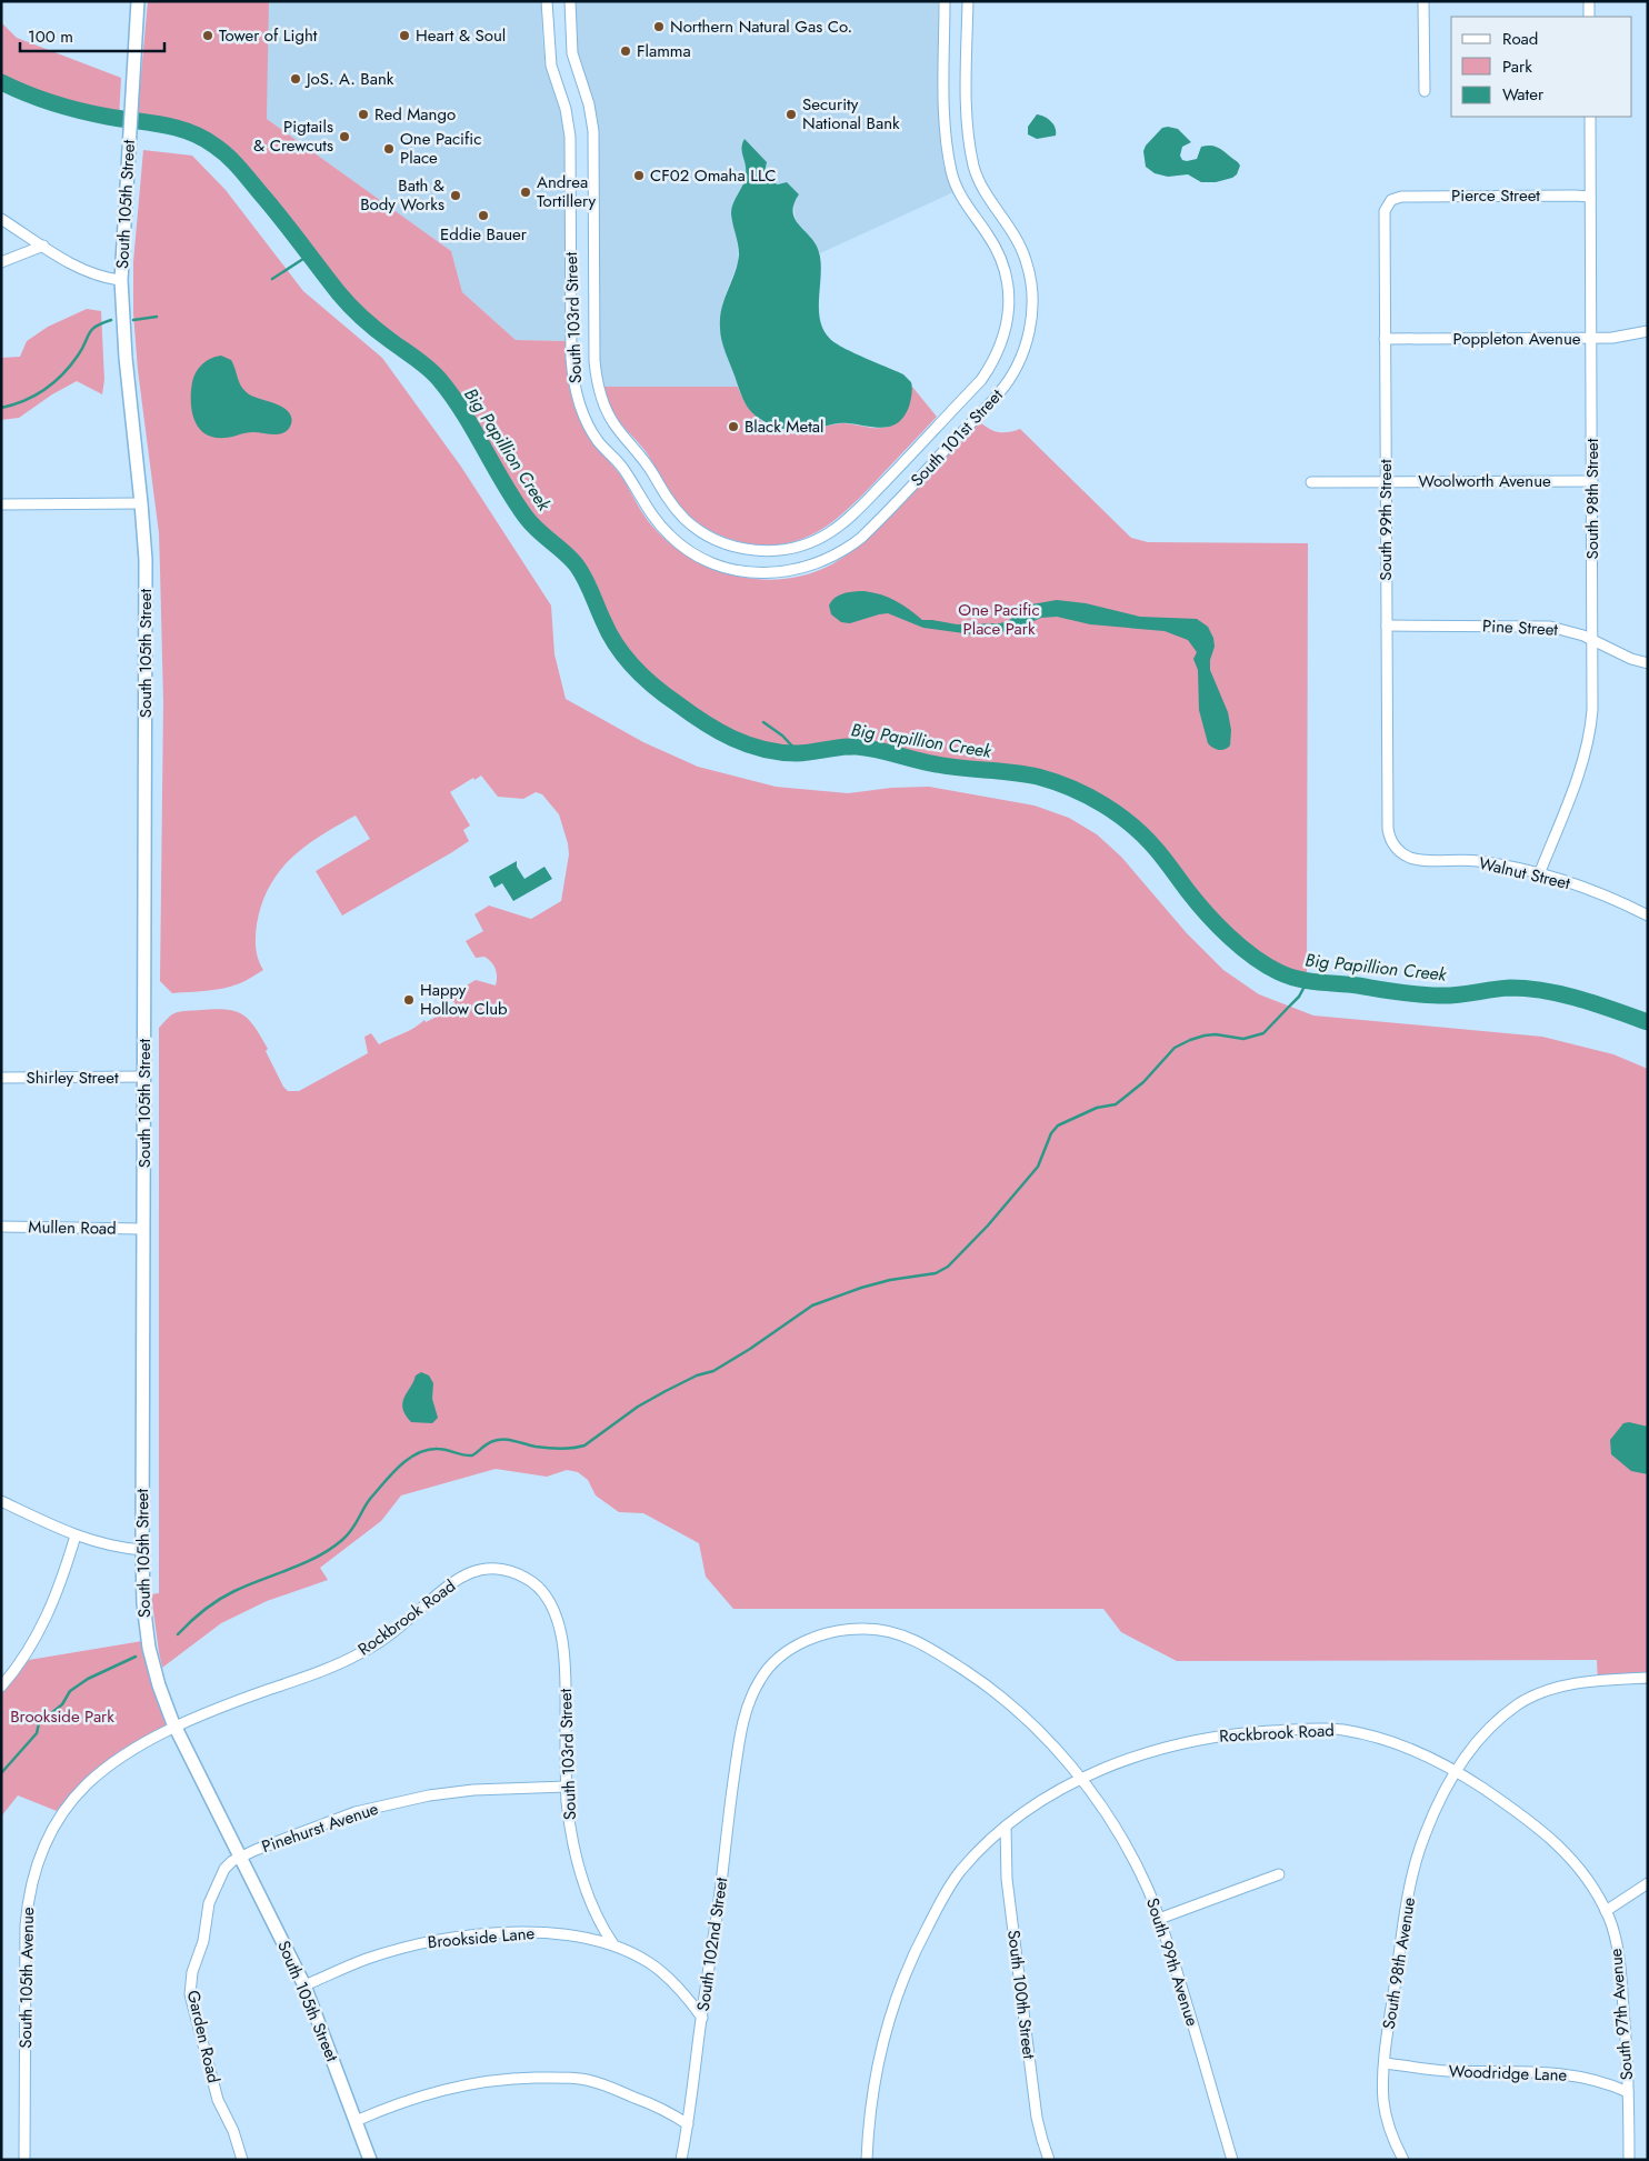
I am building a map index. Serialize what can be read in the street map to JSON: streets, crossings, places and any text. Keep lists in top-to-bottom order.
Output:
{
  "streets": {
    "street": [
      "Pierce Street",
      "South 105th Street",
      "South 103rd Street",
      "Poppleton Avenue",
      "South 101st Street",
      "Woolworth Avenue",
      "South 98th Street",
      "South 99th Street",
      "Pine Street",
      "Walnut Street",
      "Shirley Street",
      "Mullen Road",
      "Rockbrook Road",
      "Pinehurst Avenue",
      "Brookside Lane",
      "South 102nd Street",
      "South 99th Avenue",
      "South 98th Avenue",
      "South 105th Avenue",
      "South 100th Street",
      "South 97th Avenue",
      "Garden Road",
      "Woodridge Lane"
    ]
  },
  "crossings": [
    ["Pierce Street", "South 98th Street"],
    ["Pierce Street", "South 99th Street"],
    ["South 105th Street", "Shirley Street"],
    ["South 105th Street", "Mullen Road"],
    ["South 105th Street", "Rockbrook Road"],
    ["South 105th Street", "Pinehurst Avenue"],
    ["South 105th Street", "Brookside Lane"],
    ["South 105th Street", "South 105th Avenue"],
    ["South 105th Street", "Garden Road"],
    ["South 103rd Street", "South 101st Street"],
    ["South 103rd Street", "Rockbrook Road"],
    ["South 103rd Street", "Pinehurst Avenue"],
    ["South 103rd Street", "Brookside Lane"],
    ["Poppleton Avenue", "South 98th Street"],
    ["Poppleton Avenue", "South 99th Street"],
    ["Woolworth Avenue", "South 98th Street"],
    ["Woolworth Avenue", "South 99th Street"],
    ["South 98th Street", "Pine Street"],
    ["South 98th Street", "Walnut Street"],
    ["South 99th Street", "Pine Street"],
    ["South 99th Street", "Walnut Street"],
    ["Rockbrook Road", "South 102nd Street"],
    ["Rockbrook Road", "South 99th Avenue"],
    ["Rockbrook Road", "South 98th Avenue"],
    ["Rockbrook Road", "South 105th Avenue"],
    ["Rockbrook Road", "South 100th Street"],
    ["Rockbrook Road", "South 97th Avenue"],
    ["Pinehurst Avenue", "Garden Road"],
    ["Brookside Lane", "South 102nd Street"],
    ["South 102nd Street", "South 99th Avenue"],
    ["South 98th Avenue", "South 97th Avenue"],
    ["South 98th Avenue", "Woodridge Lane"],
    ["South 97th Avenue", "Woodridge Lane"]
  ],
  "water": ["Big Papillion Creek"],
  "parks": ["One Pacific Place Park", "Brookside Park"],
  "places": [
    "Northern Natural Gas Co.",
    "Tower of Light",
    "Heart & Soul",
    "Flamma",
    "JoS. A. Bank",
    "Red Mango",
    "Security National Bank",
    "Pigtails & Crewcuts",
    "One Pacific Place",
    "CF02 Omaha LLC",
    "Andrea Tortillery",
    "Bath & Body Works",
    "Eddie Bauer",
    "Black Metal",
    "Happy Hollow Club"
  ],
  "legend": ["Road", "Park", "Water"],
  "scale_bar": "100 m"
}
